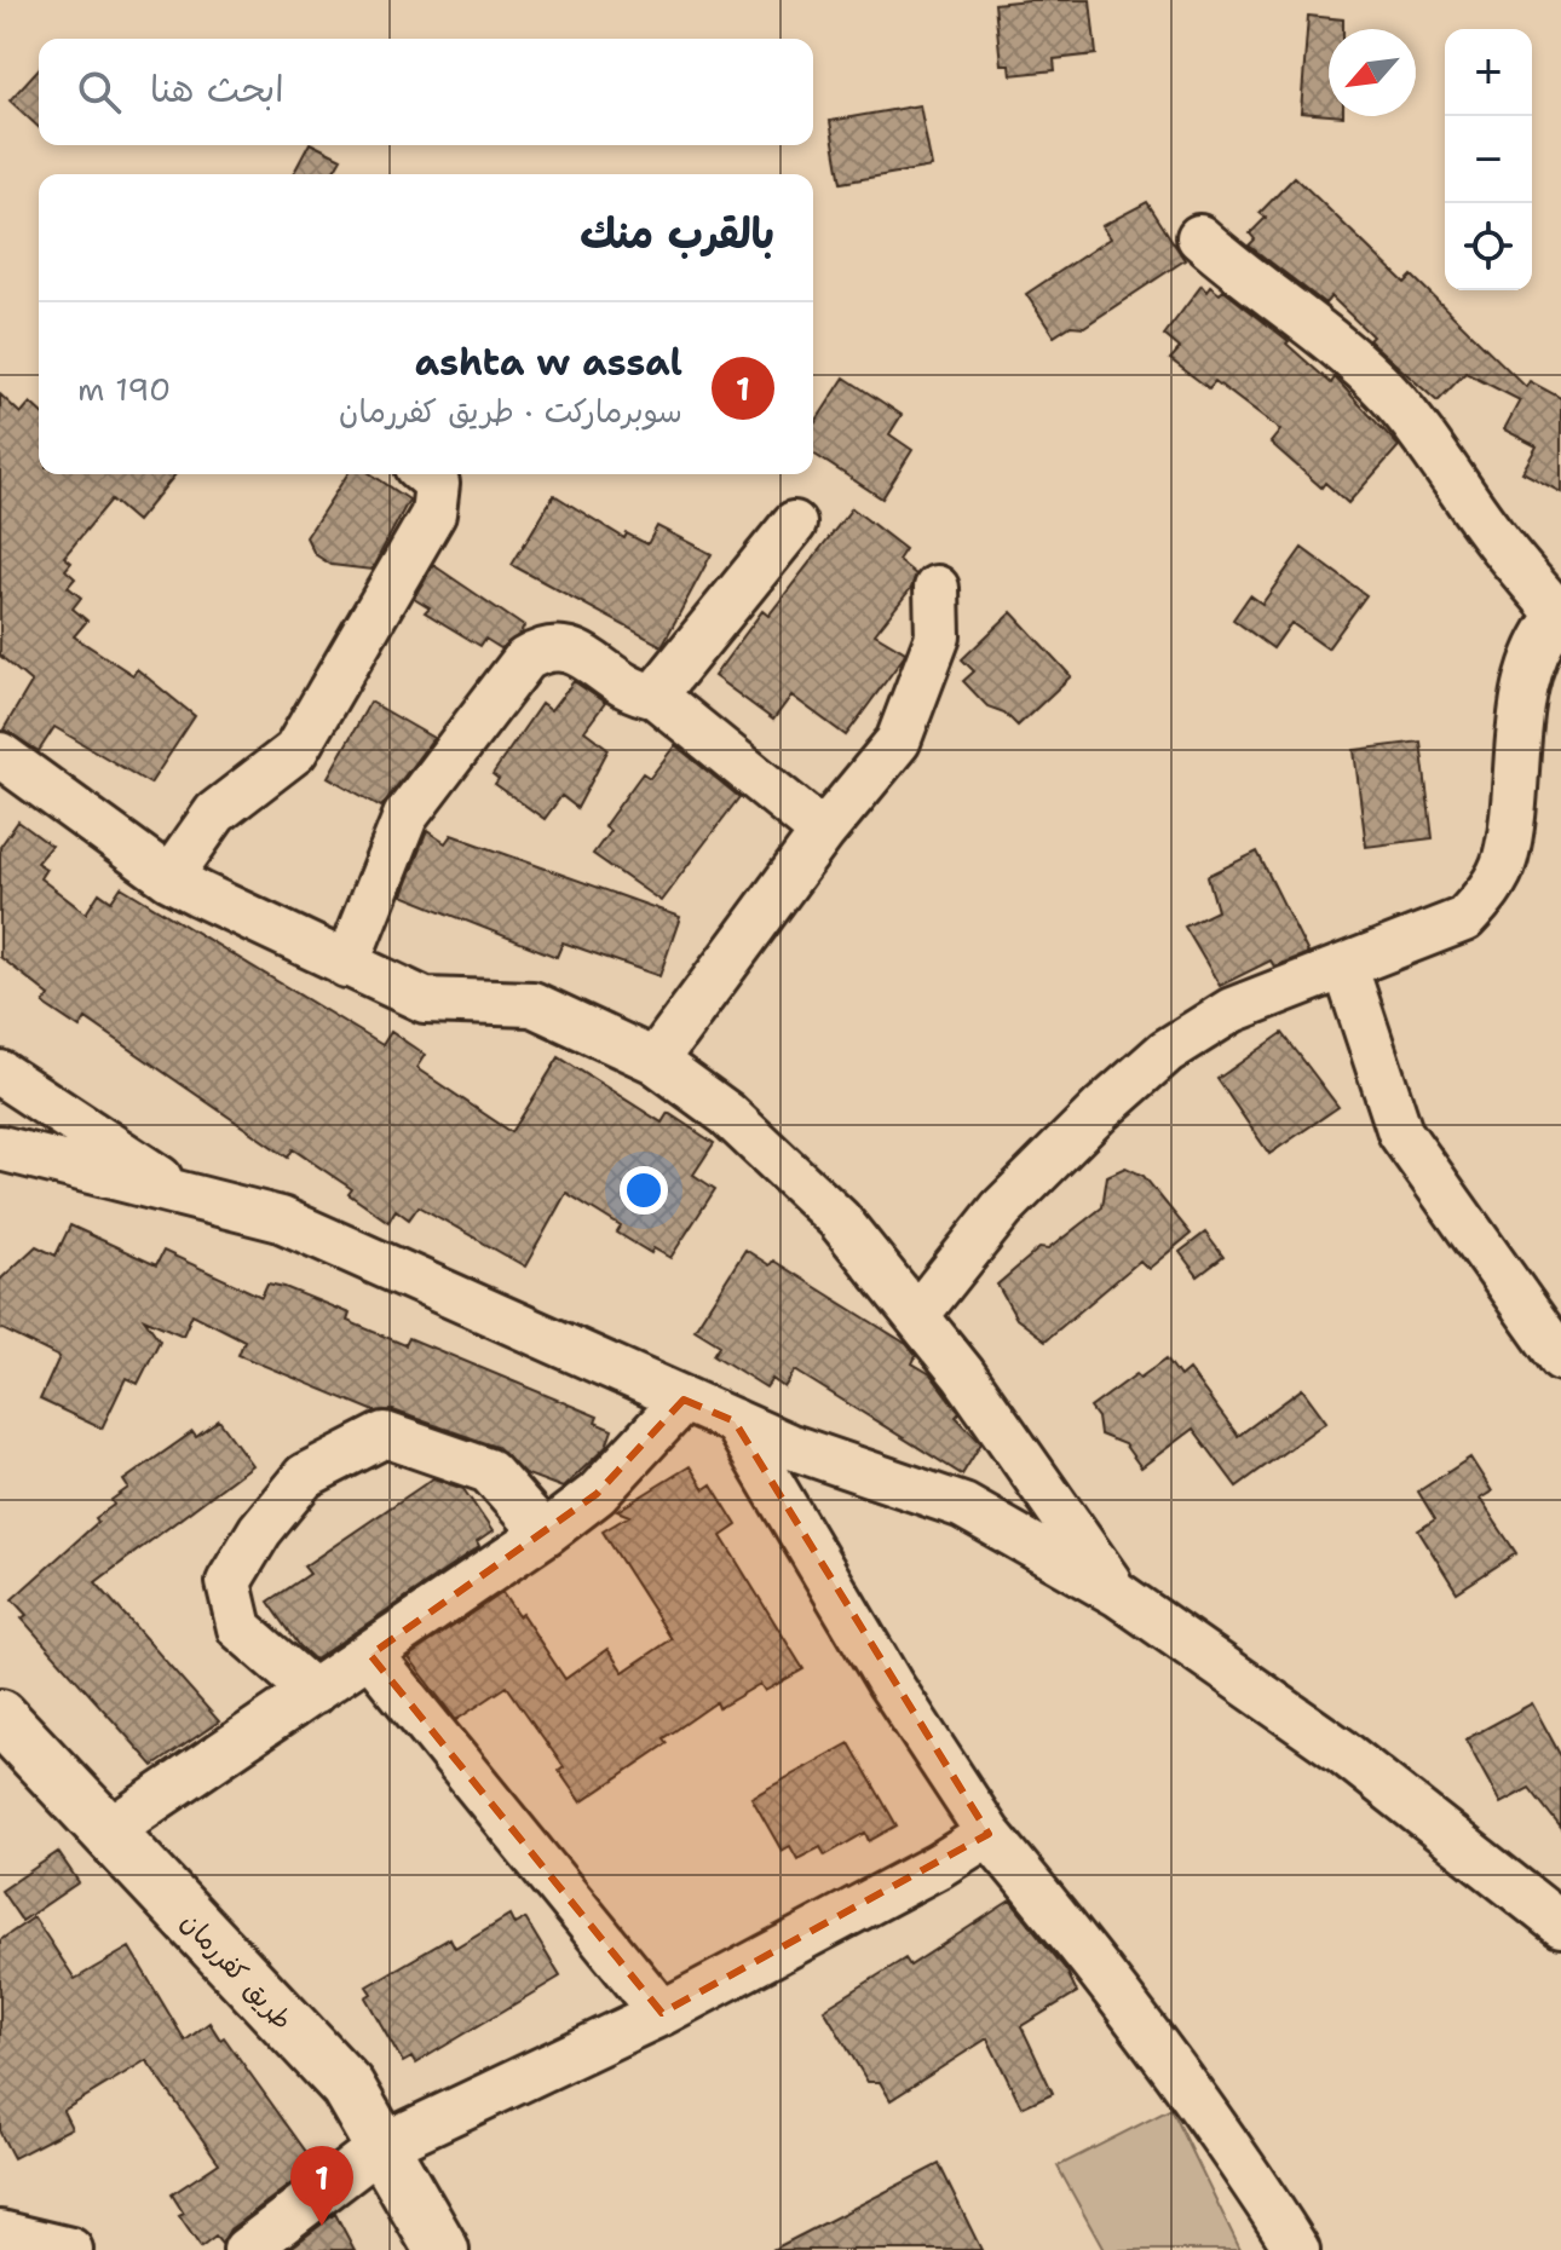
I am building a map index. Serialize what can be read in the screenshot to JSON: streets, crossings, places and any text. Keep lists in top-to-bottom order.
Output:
{
  "streets": {
    "main road": ["طريق كفررمان"]
  },
  "north": "bottom left",
  "page": {
    "map_buttons": ["+", "−"],
    "search": "ابحث هنا",
    "heading": "بالقرب منك",
    "list": [
      {
        "mark": "1",
        "name": "ashta w assal",
        "note": "سوبرماركت · طريق كفررمان",
        "value": "190 m"
      }
    ],
    "pins": "1"
  }
}
